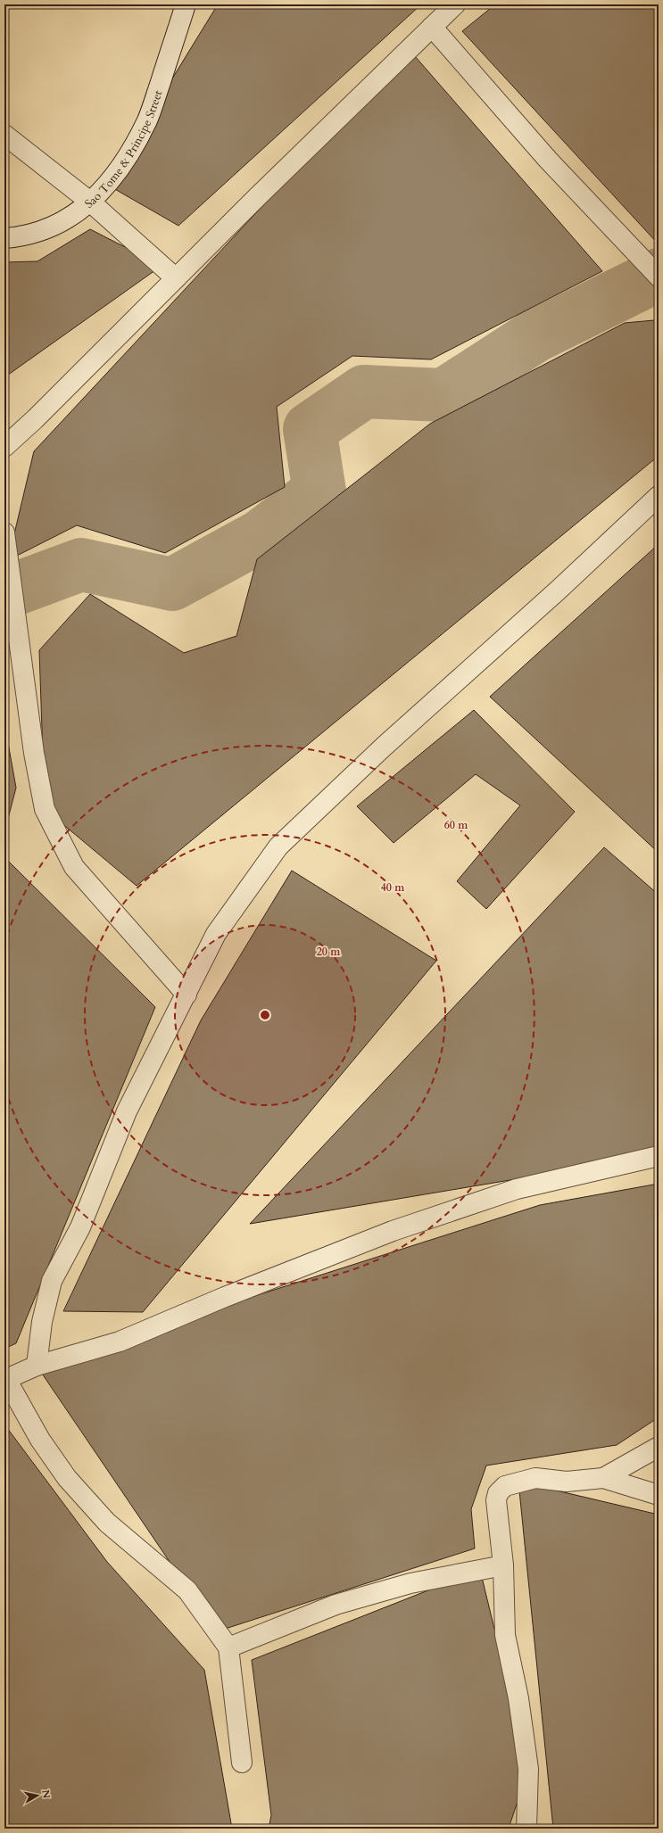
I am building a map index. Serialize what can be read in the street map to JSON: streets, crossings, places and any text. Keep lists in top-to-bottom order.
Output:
{
  "streets": {
    "street": ["Sao Tome & Principe Street"]
  },
  "north": "right",
  "rings": ["60 m", "40 m", "20 m"]
}
